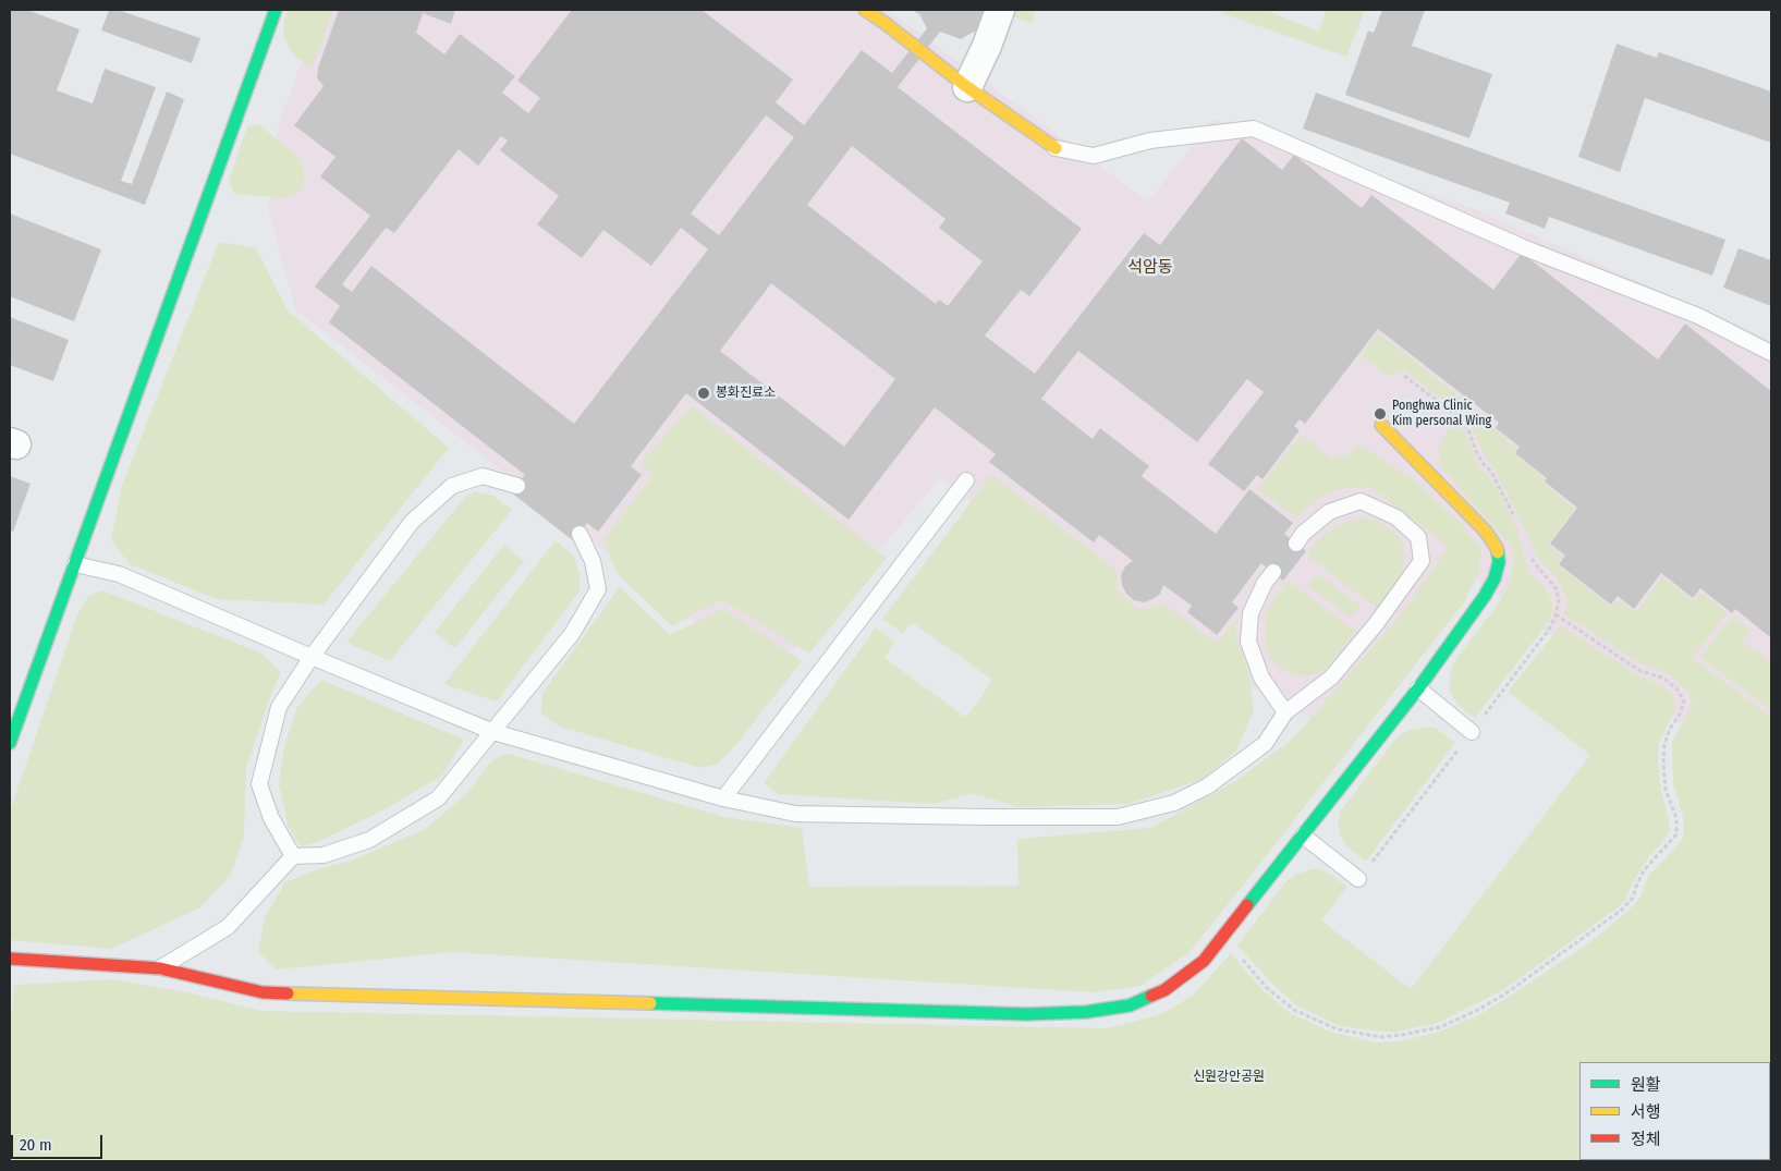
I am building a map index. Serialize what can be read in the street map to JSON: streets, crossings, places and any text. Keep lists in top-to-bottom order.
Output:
{
  "districts": ["석암동"],
  "parks": ["신원강안공원"],
  "places": ["봉화진료소", "Ponghwa Clinic Kim personal Wing"],
  "legend": ["원활", "서행", "정체"],
  "scale_bar": "20 m"
}
